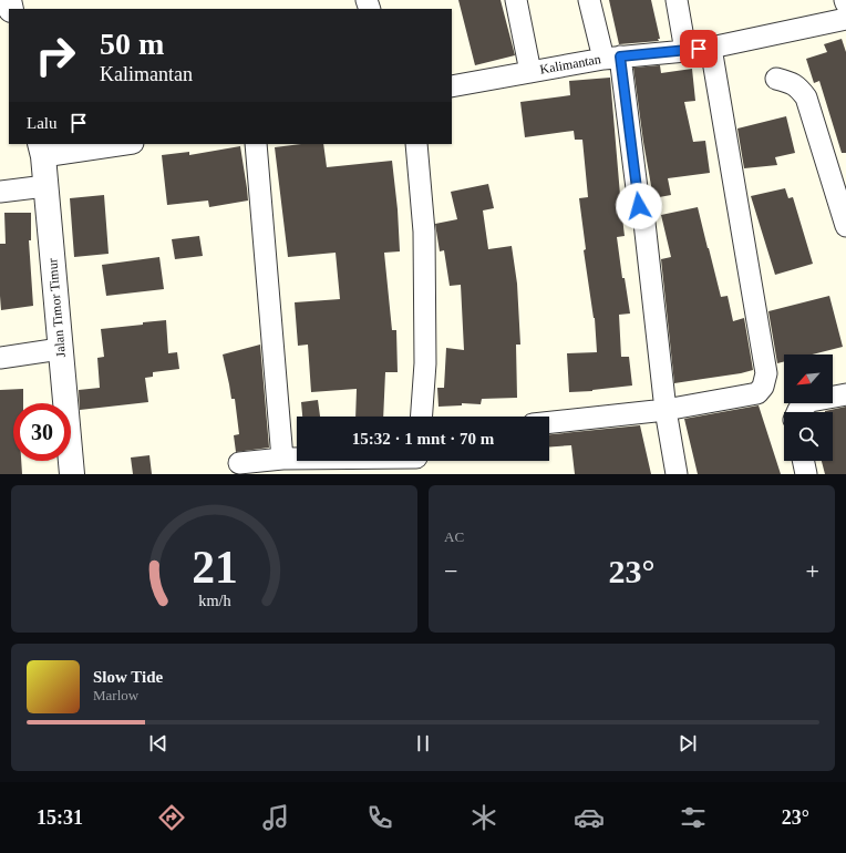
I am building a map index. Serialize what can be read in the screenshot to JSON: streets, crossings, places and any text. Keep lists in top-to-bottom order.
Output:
{
  "streets": {
    "street": ["Kalimantan", "Jalan Timor Timur"]
  },
  "north": "bottom left",
  "page": {
    "turn": ["50 m", "Kalimantan"],
    "then": "Lalu",
    "limit": "30",
    "trip": "15:32 · 1 mnt · 70 m",
    "tile": "AC",
    "heat": ["−", "23°", "+"],
    "song": ["Slow Tide", "Marlow"],
    "tabs": ["15:31", "23°"],
    "gauge": ["21", "km/h"]
  }
}
